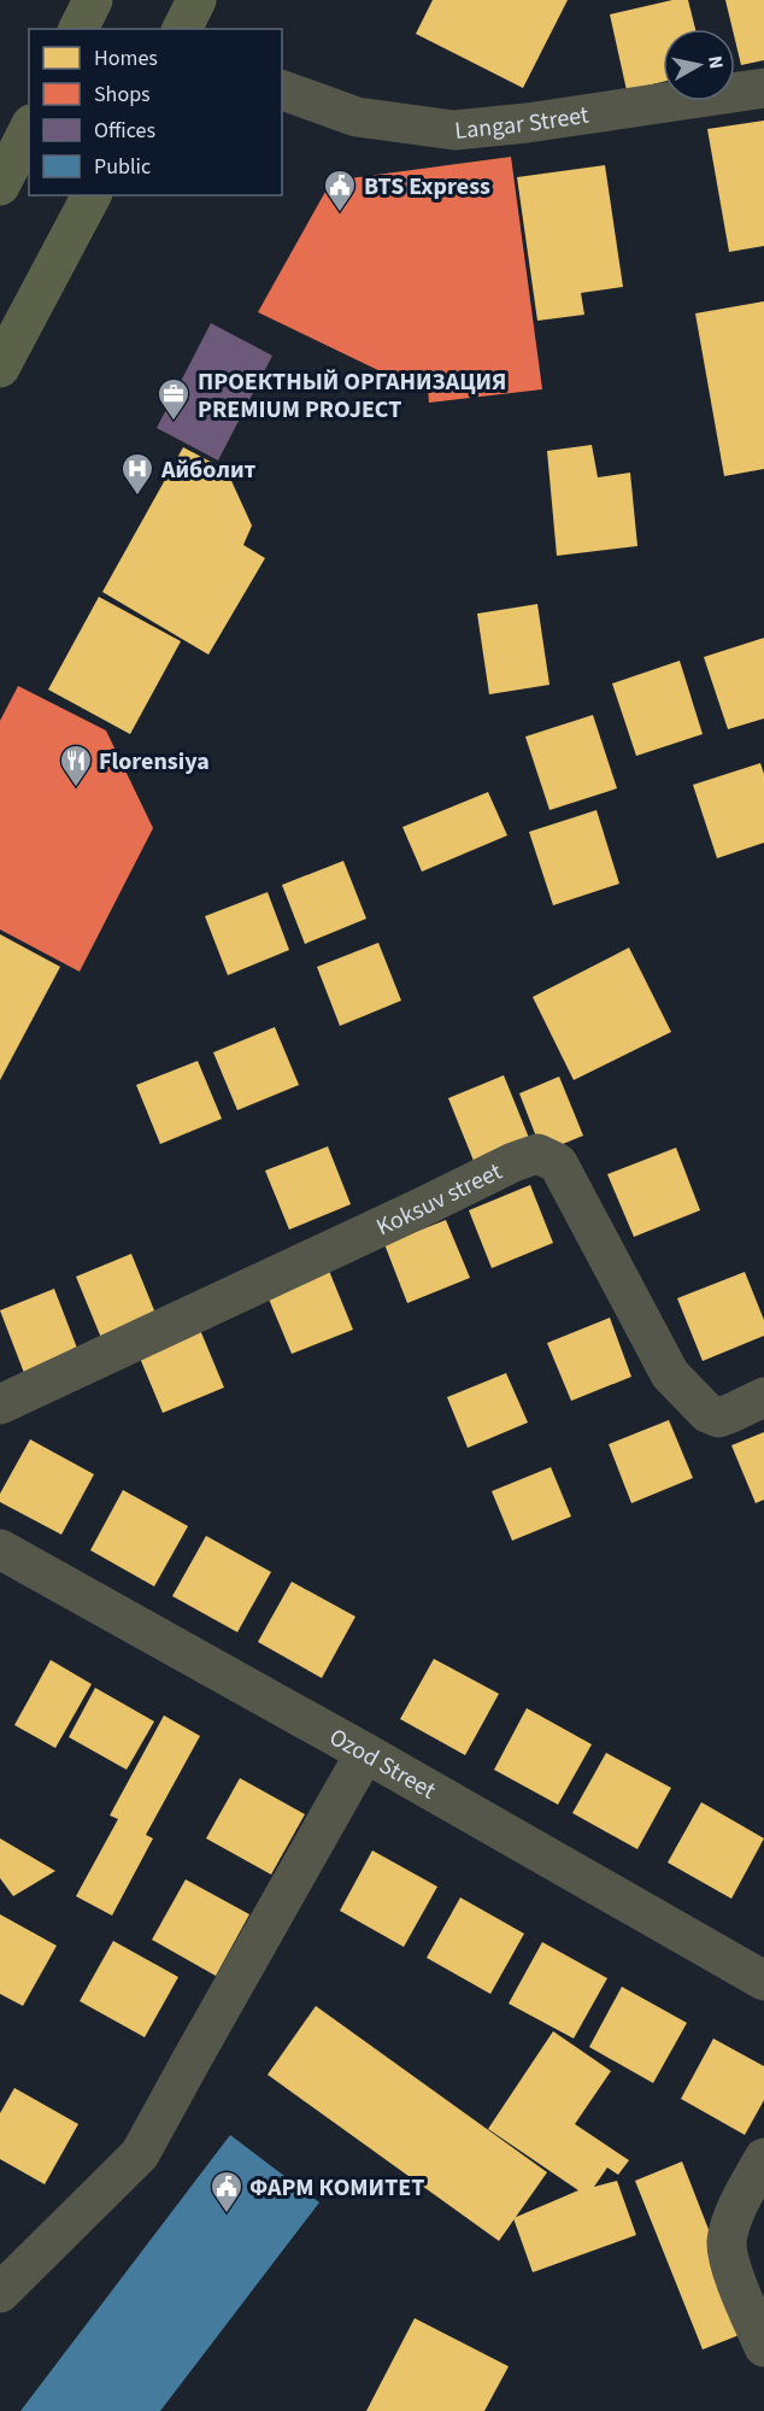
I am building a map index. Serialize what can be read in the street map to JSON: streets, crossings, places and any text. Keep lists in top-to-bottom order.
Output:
{
  "streets": {
    "street": ["Langar Street", "Koksuv street", "Ozod Street"]
  },
  "places": {
    "public building": ["BTS Express", "ФАРМ КОМИТЕТ"],
    "office": ["ПРОЕКТНЫЙ ОРГАНИЗАЦИЯ PREMIUM PROJECT"],
    "hospital": ["Айболит"],
    "restaurant": ["Florensiya"]
  },
  "legend": [
    "Homes",
    "Shops",
    "Offices",
    "Public"
  ],
  "north": "right"
}
